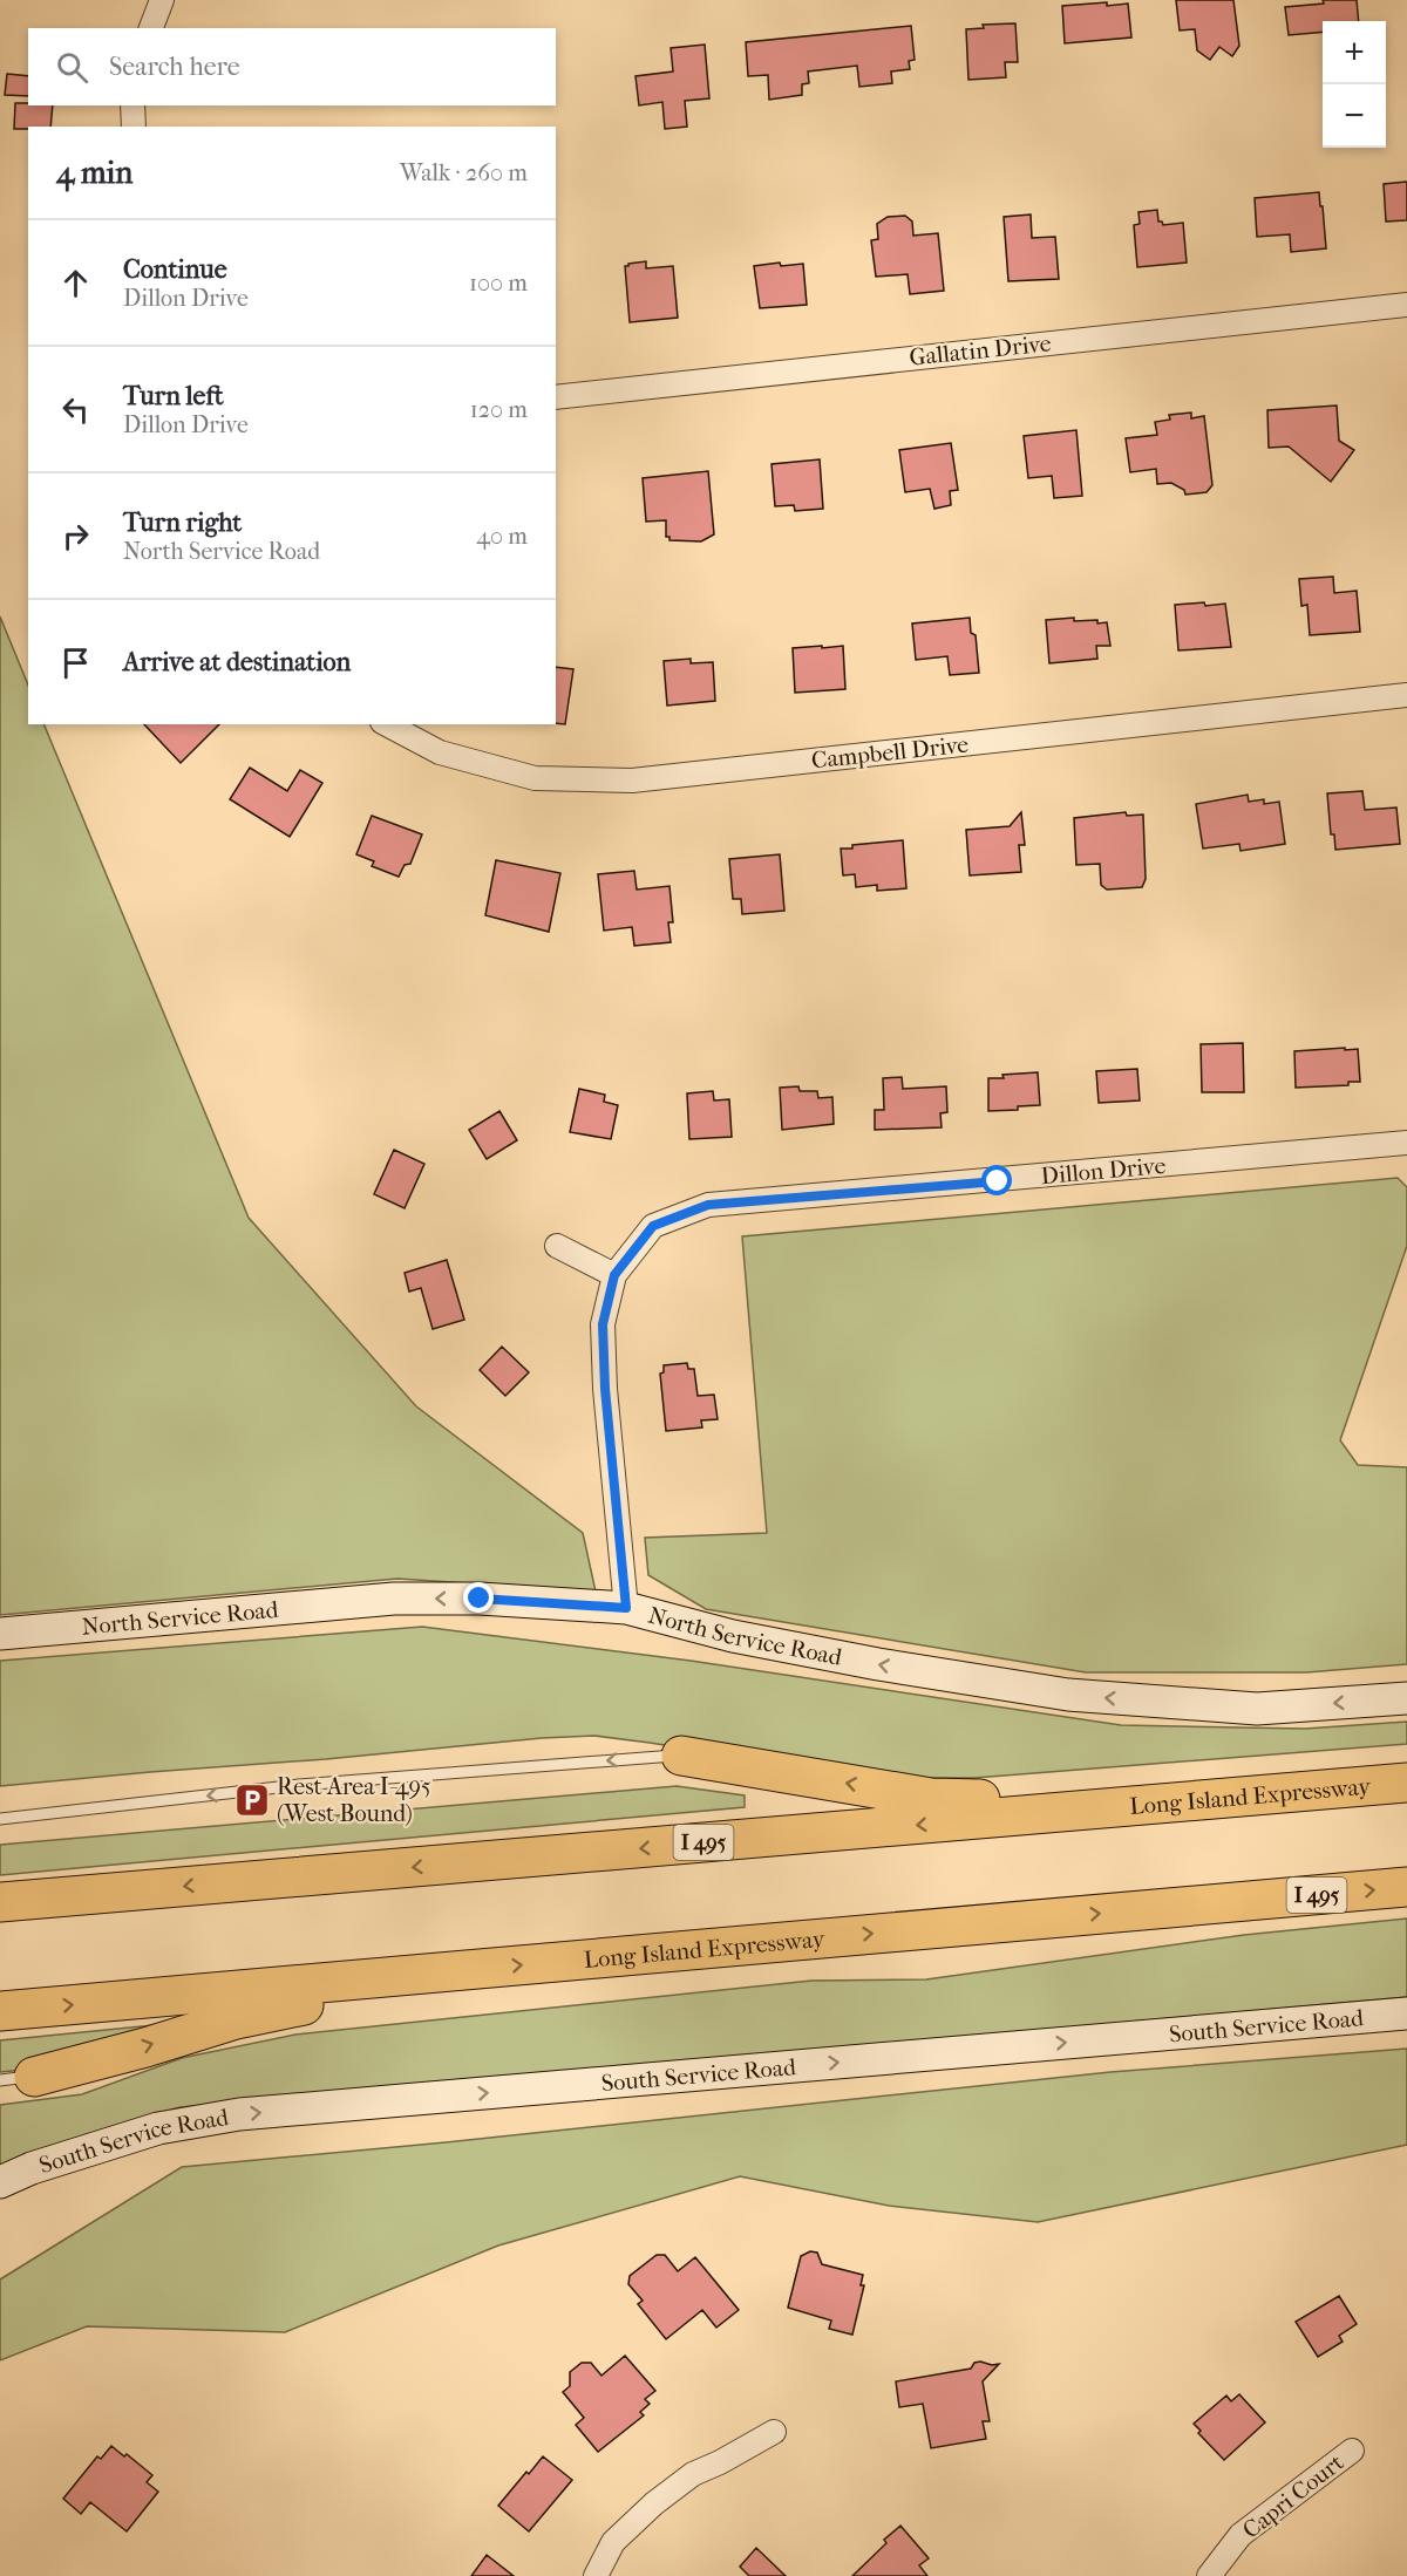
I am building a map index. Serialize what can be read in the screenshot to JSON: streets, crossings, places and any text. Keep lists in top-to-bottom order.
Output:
{
  "streets": {
    "highway": ["Long Island Expressway", "I 495"],
    "main road": ["North Service Road", "South Service Road"],
    "street": [
      "Gallatin Drive",
      "Campbell Drive",
      "Dillon Drive",
      "Capri Court"
    ]
  },
  "crossings": [
    ["Dillon Drive", "North Service Road"]
  ],
  "one_way": ["North Service Road", "South Service Road"],
  "places": {
    "parking": ["Rest Area I-495 (West Bound)"]
  },
  "page": {
    "map_buttons": ["+", "−"],
    "search": "Search here",
    "heading": ["4 min", "Walk · 260 m"],
    "list": [
      ["Continue", "Dillon Drive", "100 m"],
      ["Turn left", "Dillon Drive", "120 m"],
      ["Turn right", "North Service Road", "40 m"],
      "Arrive at destination"
    ]
  }
}
